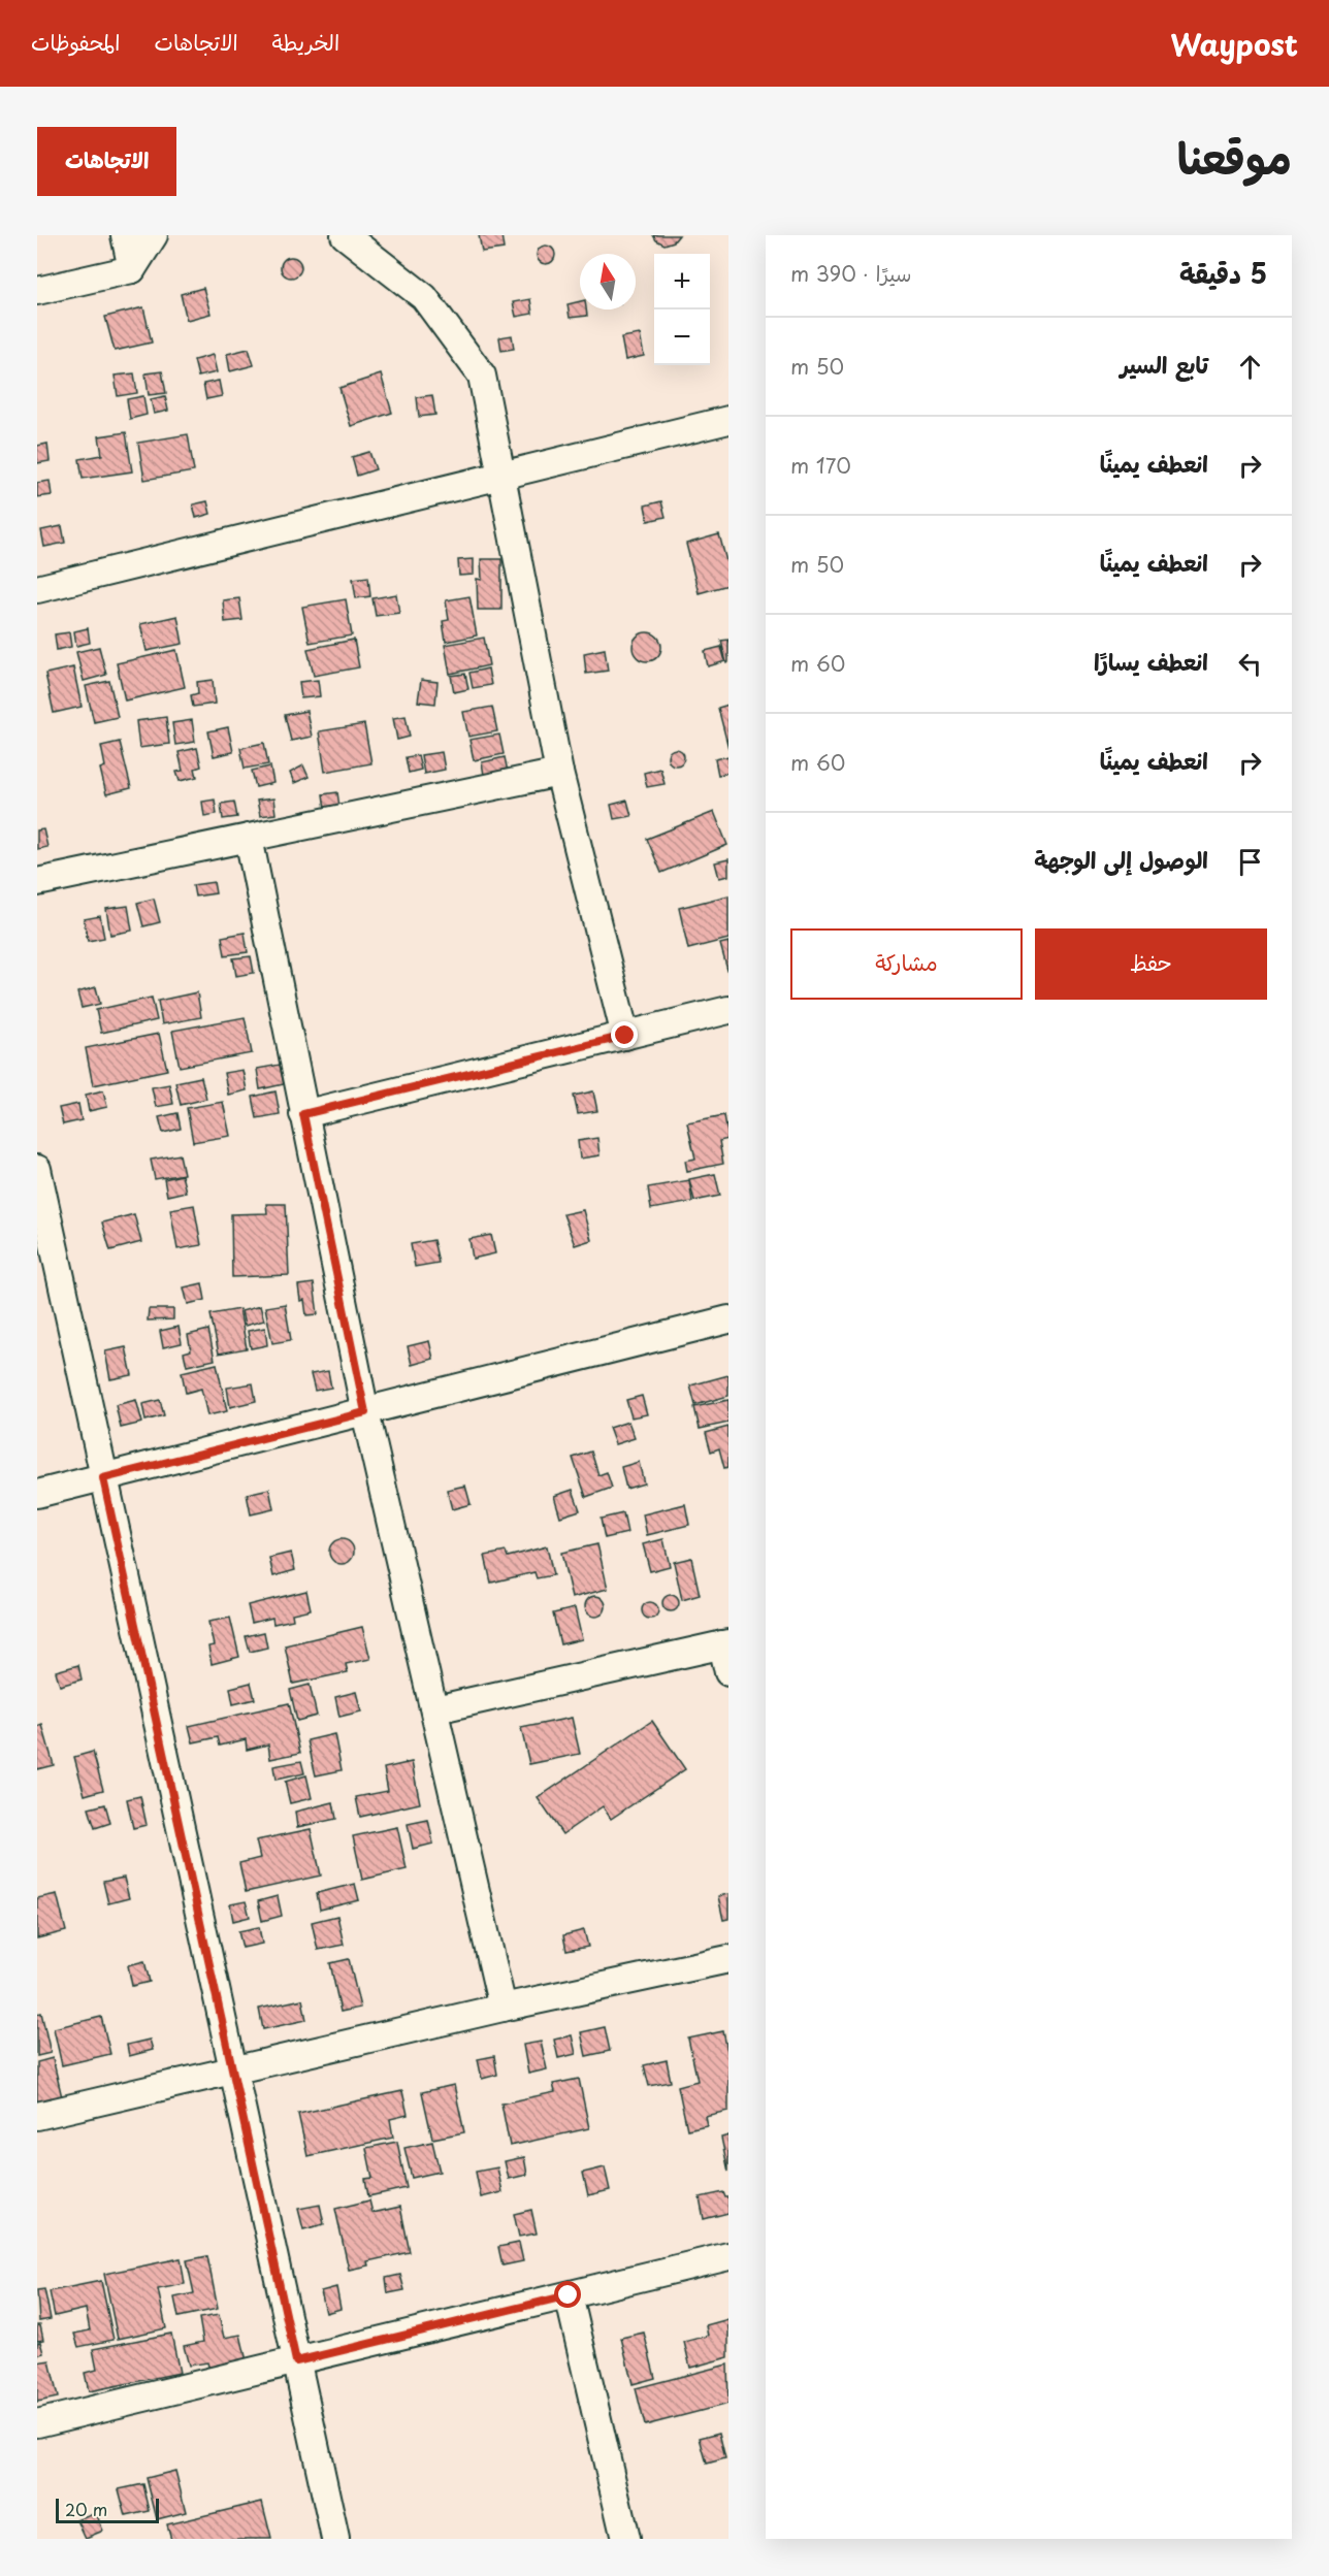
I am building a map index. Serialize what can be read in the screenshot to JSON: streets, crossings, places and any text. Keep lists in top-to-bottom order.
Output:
{
  "scale_bar": "20 m",
  "north": "top",
  "page": {
    "header": "Waypost",
    "nav": ["الخريطة", "الاتجاهات", "المحفوظات"],
    "title": "موقعنا",
    "buttons": [
      "الاتجاهات",
      ["حفظ", "مشاركة"]
    ],
    "heading": ["5 دقيقة", "سيرًا · 390 m"],
    "map_buttons": ["+", "−"],
    "list": [
      ["تابع السير", "50 m"],
      ["انعطف يمينًا", "170 m"],
      ["انعطف يمينًا", "50 m"],
      ["انعطف يسارًا", "60 m"],
      ["انعطف يمينًا", "60 m"],
      "الوصول إلى الوجهة"
    ],
    "scale": "20 m"
  }
}
